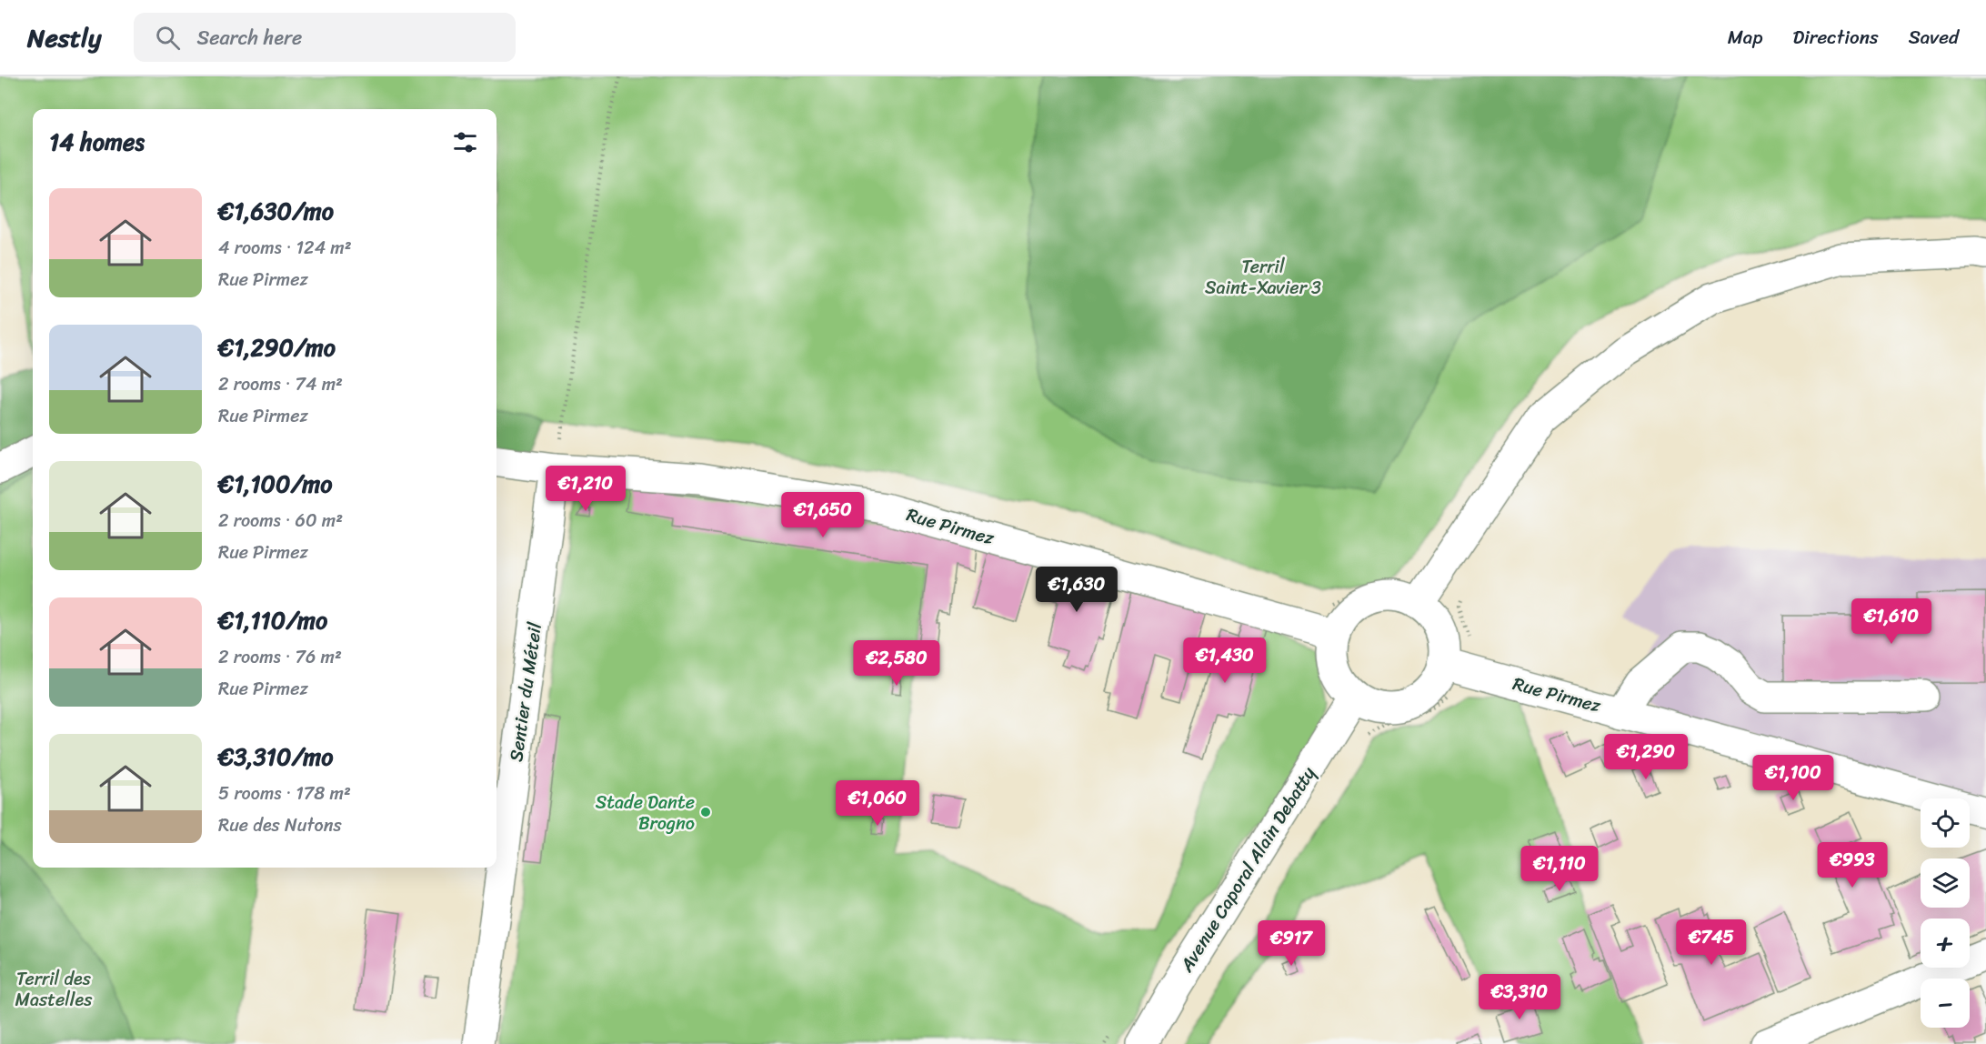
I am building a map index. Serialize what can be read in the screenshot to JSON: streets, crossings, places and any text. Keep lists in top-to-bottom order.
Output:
{
  "streets": {
    "street": ["Rue Pirmez", "Sentier du Méteil", "Avenue Caporal Alain Debatty"]
  },
  "crossings": [
    ["Rue Pirmez", "Sentier du Méteil"],
    ["Rue Pirmez", "Avenue Caporal Alain Debatty"]
  ],
  "parks": ["Terril Saint-Xavier 3", "Terril des Mastelles"],
  "places": ["Stade Dante Brogno"],
  "page": {
    "header": "Nestly",
    "search": "Search here",
    "nav": ["Map", "Directions", "Saved"],
    "heading": "14 homes",
    "list": [
      {
        "name": "€1,630/mo",
        "note": "4 rooms · 124 m² · Rue Pirmez"
      },
      {
        "name": "€1,290/mo",
        "note": "2 rooms · 74 m² · Rue Pirmez"
      },
      {
        "name": "€1,100/mo",
        "note": "2 rooms · 60 m² · Rue Pirmez"
      },
      {
        "name": "€1,110/mo",
        "note": "2 rooms · 76 m² · Rue Pirmez"
      },
      {
        "name": "€3,310/mo",
        "note": "5 rooms · 178 m² · Rue des Nutons"
      }
    ],
    "price": [
      "€1,210",
      "€1,650",
      "€1,630",
      "€1,610",
      "€1,430",
      "€2,580",
      "€1,290",
      "€1,100",
      "€1,060",
      "€993",
      "€1,110",
      "€745",
      "€917",
      "€3,310"
    ],
    "map_buttons": ["+", "−"]
  }
}
